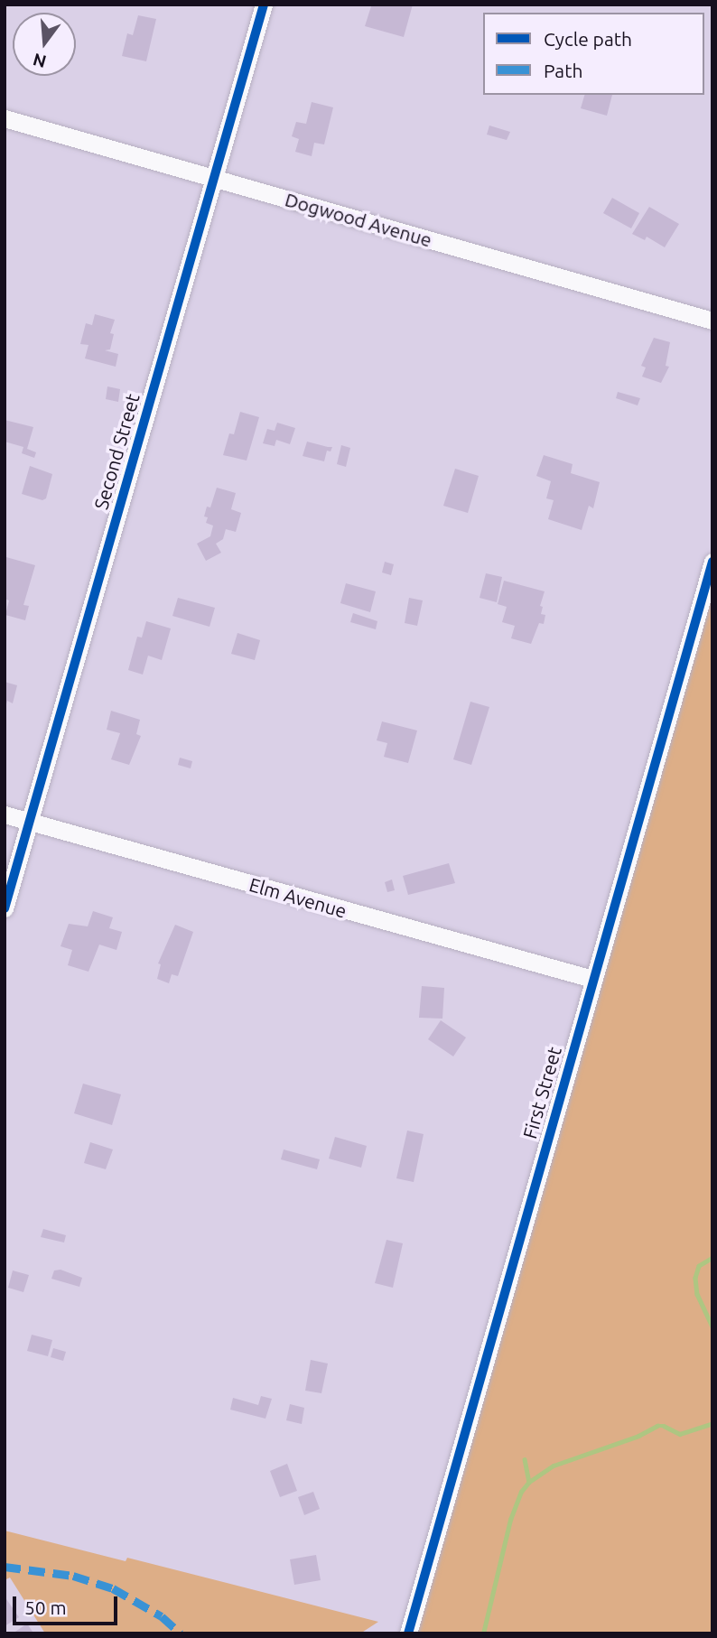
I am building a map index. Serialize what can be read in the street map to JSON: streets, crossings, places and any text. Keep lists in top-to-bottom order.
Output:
{
  "streets": {
    "street": [
      "Dogwood Avenue",
      "Second Street",
      "Elm Avenue",
      "First Street"
    ]
  },
  "crossings": [
    ["Dogwood Avenue", "Second Street"],
    ["Second Street", "Elm Avenue"],
    ["Elm Avenue", "First Street"]
  ],
  "legend": ["Cycle path", "Path"],
  "scale_bar": "50 m",
  "north": "bottom"
}
